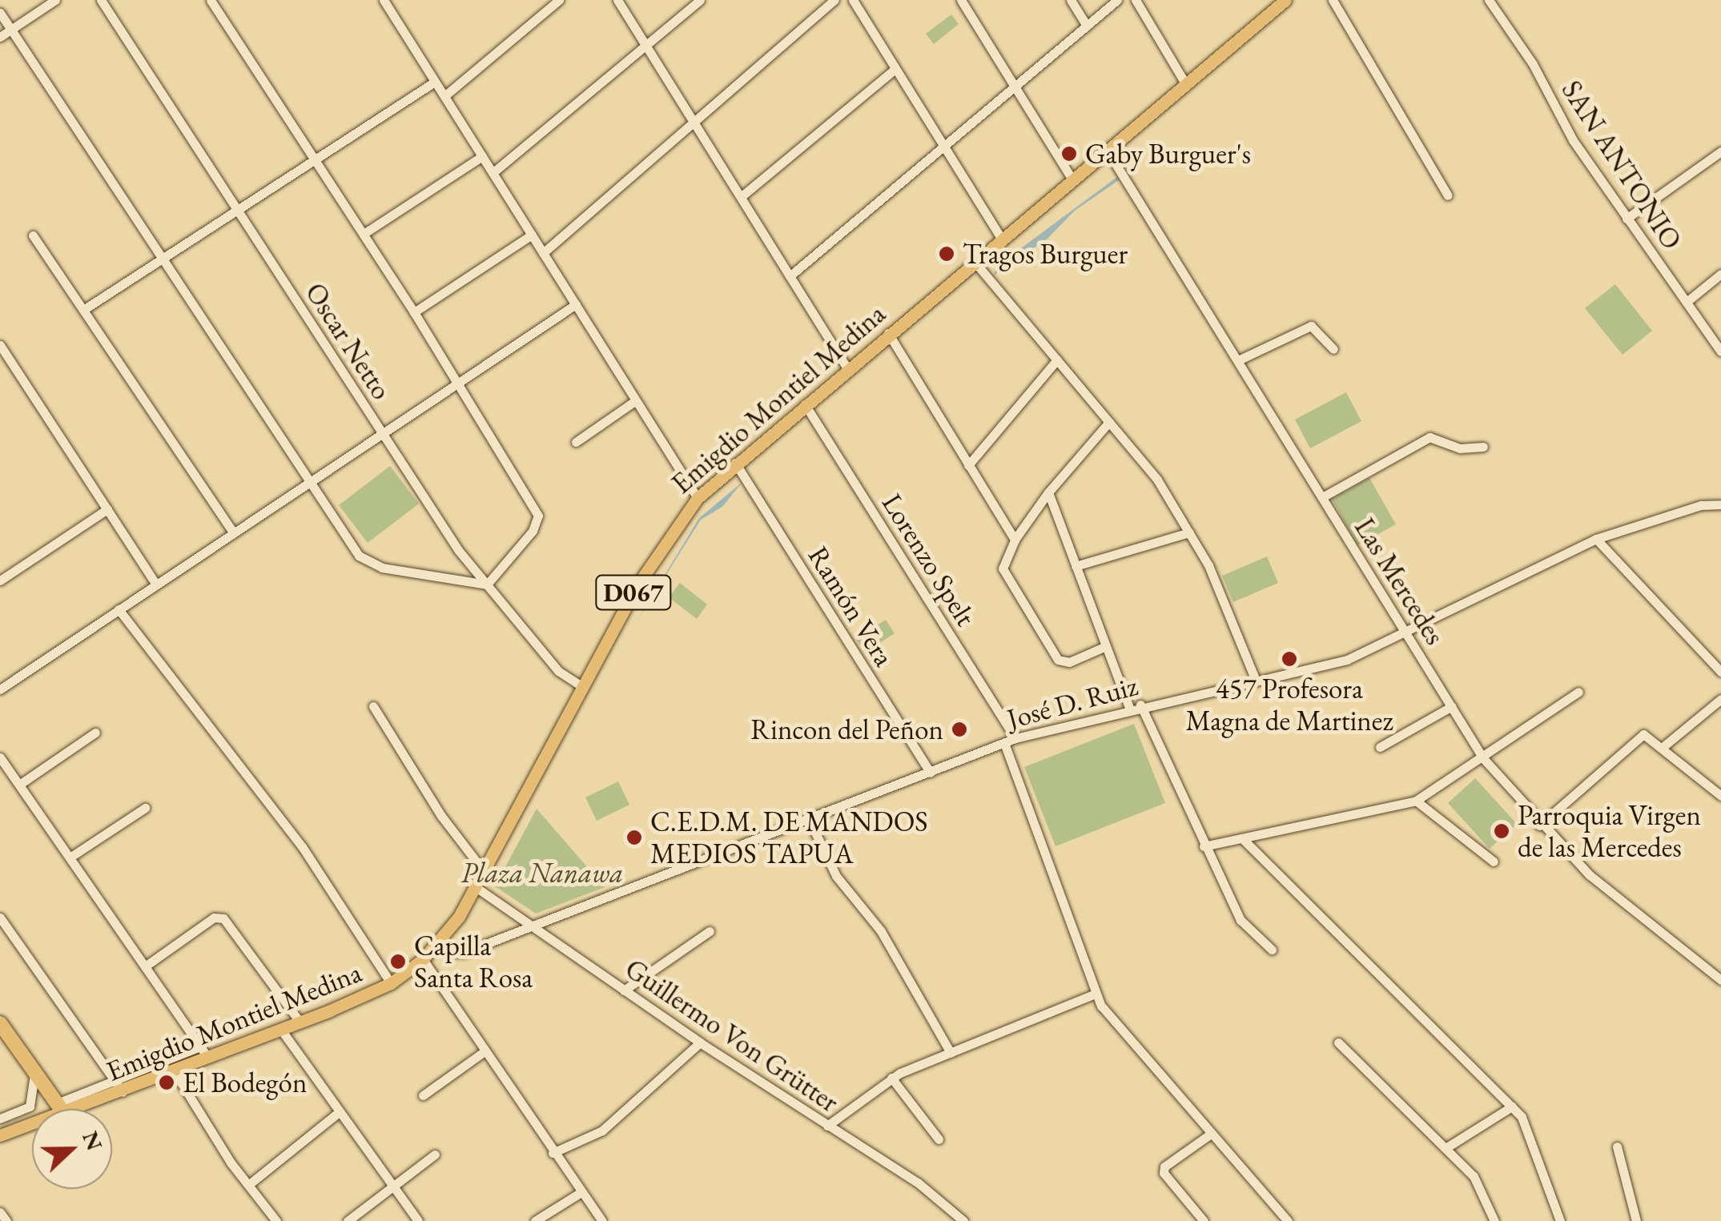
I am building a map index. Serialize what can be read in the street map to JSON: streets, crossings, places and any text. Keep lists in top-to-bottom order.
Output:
{
  "streets": {
    "main road": ["Emigdio Montiel Medina", "D067"],
    "street": [
      "SAN ANTONIO",
      "Oscar Netto",
      "Lorenzo Spelt",
      "Las Mercedes",
      "Ramón Vera",
      "José D. Ruiz",
      "Guillermo Von Grütter"
    ]
  },
  "crossings": [
    ["Oscar Netto", "Emigdio Montiel Medina"],
    ["Emigdio Montiel Medina", "Lorenzo Spelt"],
    ["Emigdio Montiel Medina", "Las Mercedes"],
    ["Emigdio Montiel Medina", "Ramón Vera"],
    ["Emigdio Montiel Medina", "José D. Ruiz"],
    ["Emigdio Montiel Medina", "Guillermo Von Grütter"],
    ["Lorenzo Spelt", "José D. Ruiz"],
    ["Las Mercedes", "José D. Ruiz"],
    ["Ramón Vera", "José D. Ruiz"],
    ["José D. Ruiz", "Guillermo Von Grütter"]
  ],
  "parks": ["Plaza Nanawa"],
  "places": [
    "Gaby Burguer's",
    "Tragos Burguer",
    "457 Profesora Magna de Martinez",
    "Rincon del Peñon",
    "Parroquia Virgen de las Mercedes",
    "C.E.D.M. DE MANDOS MEDIOS TAPUA",
    "Capilla Santa Rosa",
    "El Bodegón"
  ],
  "north": "right"
}
